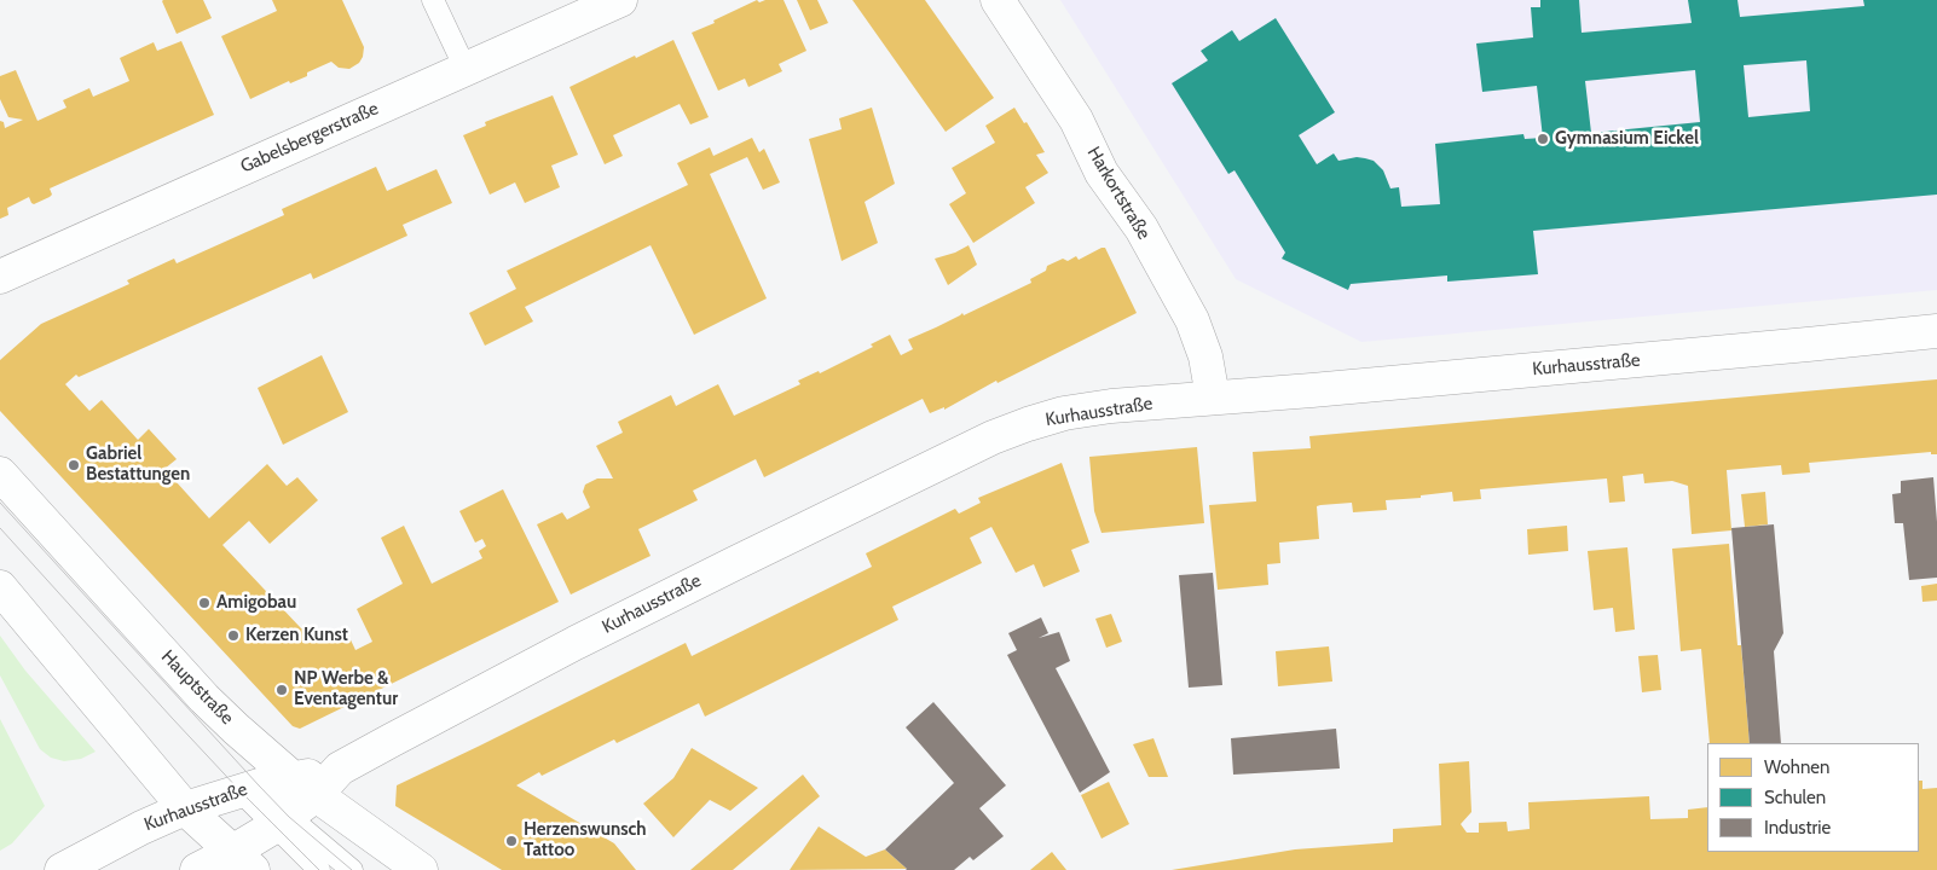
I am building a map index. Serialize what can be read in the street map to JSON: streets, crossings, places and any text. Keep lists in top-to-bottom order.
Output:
{
  "streets": {
    "street": [
      "Gabelsbergerstraße",
      "Harkortstraße",
      "Kurhausstraße",
      "Hauptstraße"
    ]
  },
  "crossings": [
    ["Harkortstraße", "Kurhausstraße"],
    ["Kurhausstraße", "Hauptstraße"]
  ],
  "places": [
    "Gymnasium Eickel",
    "Gabriel Bestattungen",
    "Amigobau",
    "Kerzen Kunst",
    "NP Werbe & Eventagentur",
    "Herzenswunsch Tattoo"
  ],
  "legend": ["Wohnen", "Schulen", "Industrie"]
}
